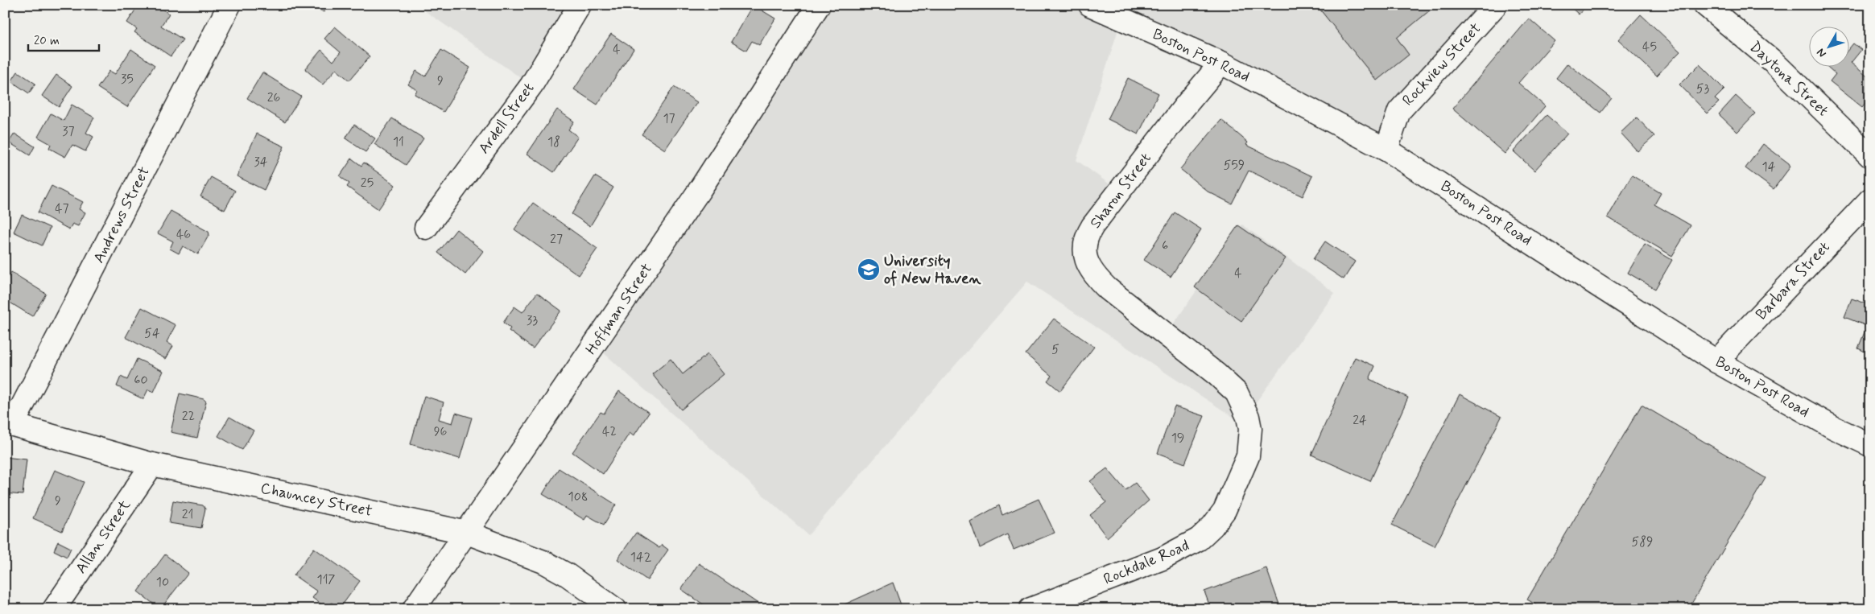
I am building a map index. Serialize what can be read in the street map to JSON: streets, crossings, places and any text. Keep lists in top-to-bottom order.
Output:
{
  "streets": {
    "street": [
      "Boston Post Road",
      "Rockview Street",
      "Daytona Street",
      "Ardell Street",
      "Sharon Street",
      "Andrews Street",
      "Barbara Street",
      "Hoffman Street",
      "Chauncey Street",
      "Allan Street",
      "Rockdale Road"
    ]
  },
  "crossings": [
    ["Boston Post Road", "Rockview Street"],
    ["Boston Post Road", "Sharon Street"],
    ["Boston Post Road", "Barbara Street"],
    ["Sharon Street", "Rockdale Road"],
    ["Andrews Street", "Chauncey Street"],
    ["Hoffman Street", "Chauncey Street"],
    ["Chauncey Street", "Allan Street"]
  ],
  "places": {
    "school or university": ["University of New Haven"]
  },
  "house_numbers": [
    "45",
    "4",
    "35",
    "9",
    "53",
    "26",
    "17",
    "37",
    "11",
    "18",
    "34",
    "559",
    "14",
    "25",
    "47",
    "46",
    "27",
    "6",
    "4",
    "33",
    "54",
    "5",
    "60",
    "22",
    "24",
    "96",
    "42",
    "19",
    "108",
    "9",
    "21",
    "589",
    "142",
    "117",
    "10"
  ],
  "scale_bar": "20 m",
  "north": "bottom left"
}
